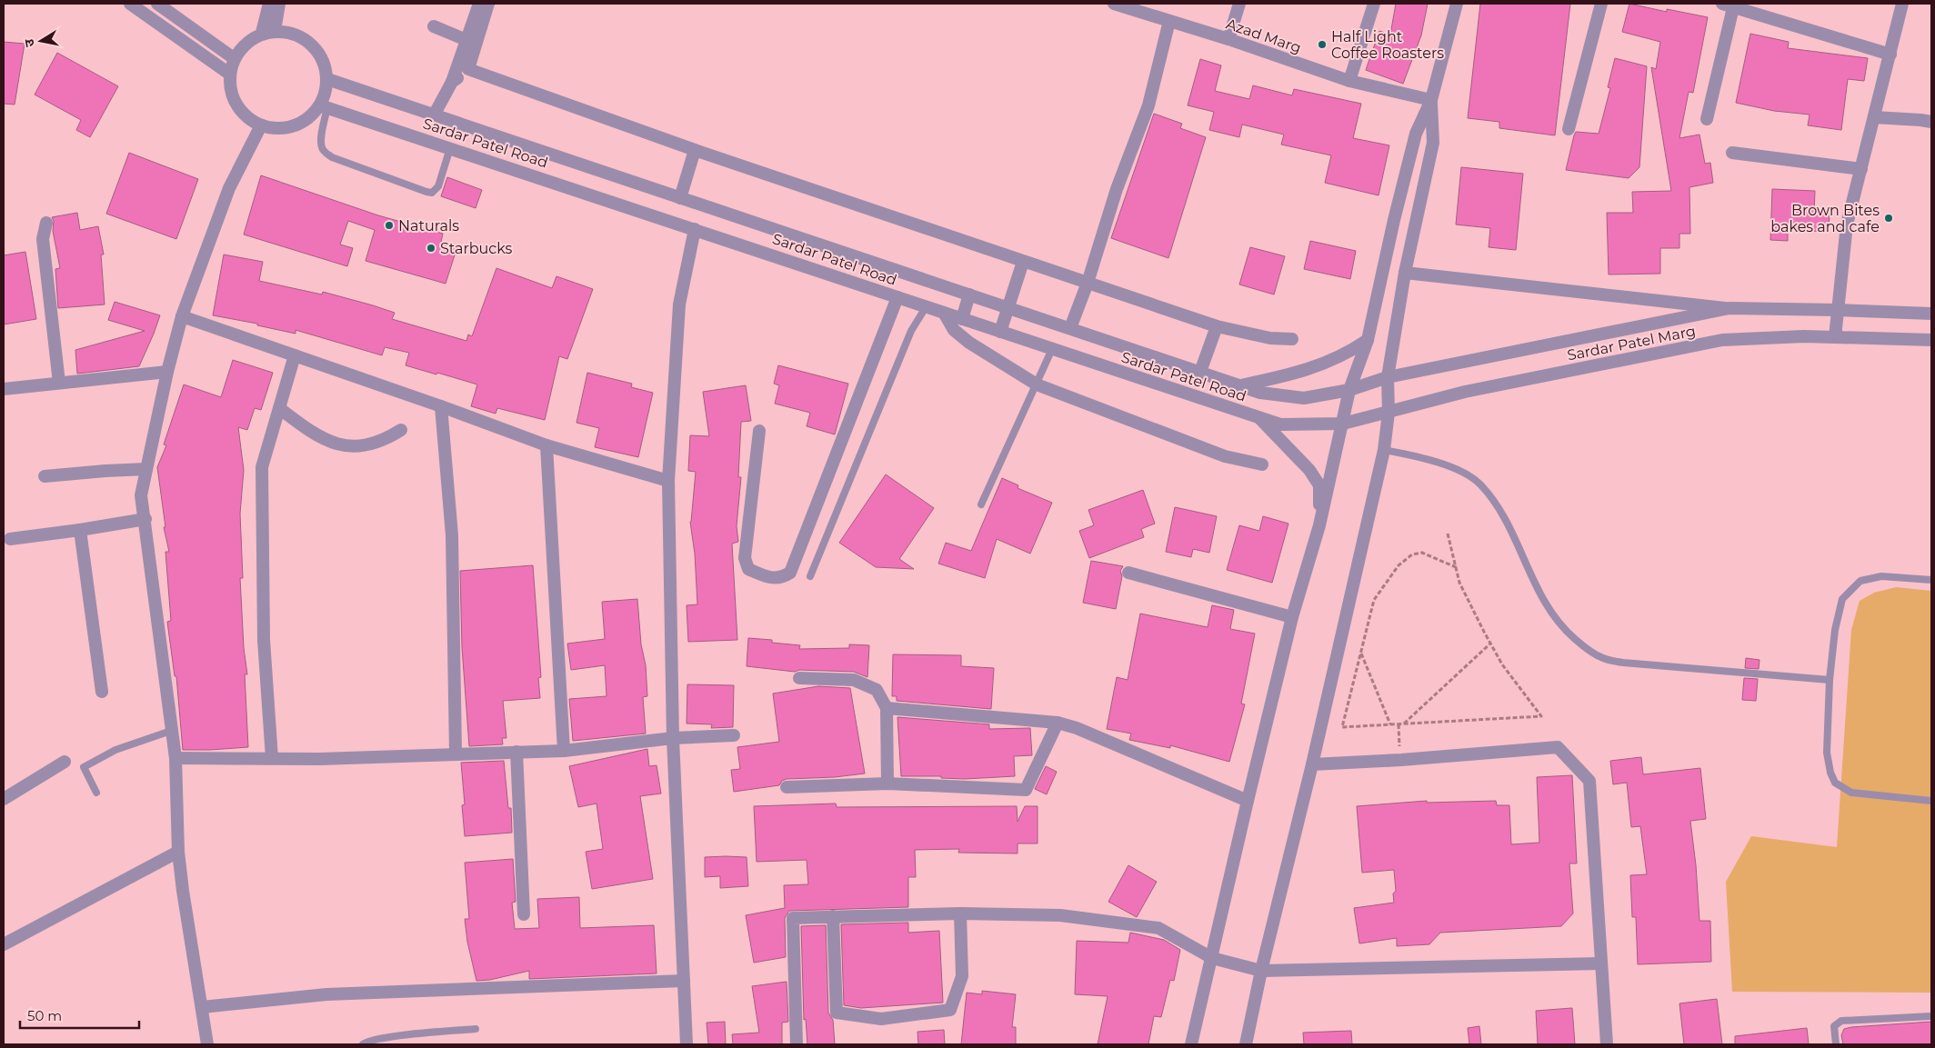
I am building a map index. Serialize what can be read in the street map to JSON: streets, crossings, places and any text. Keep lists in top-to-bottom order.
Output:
{
  "streets": {
    "street": ["Azad Marg", "Sardar Patel Road", "Sardar Patel Marg"]
  },
  "crossings": [
    ["Sardar Patel Road", "Sardar Patel Marg"]
  ],
  "places": [
    "Half Light Coffee Roasters",
    "Brown Bites bakes and cafe",
    "Naturals",
    "Starbucks"
  ],
  "scale_bar": "50 m",
  "north": "left"
}
